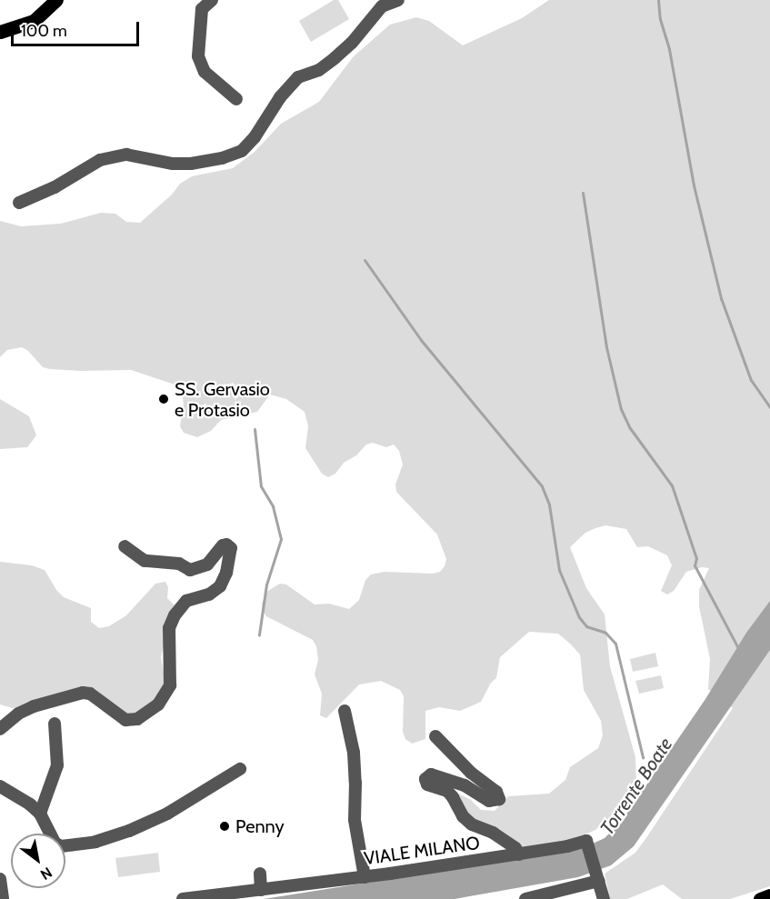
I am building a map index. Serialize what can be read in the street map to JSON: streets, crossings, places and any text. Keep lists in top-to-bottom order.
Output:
{
  "streets": {
    "street": ["VIALE MILANO"]
  },
  "water": ["Torrente Boate"],
  "places": ["SS. Gervasio e Protasio", "Penny"],
  "scale_bar": "100 m",
  "north": "bottom right"
}
